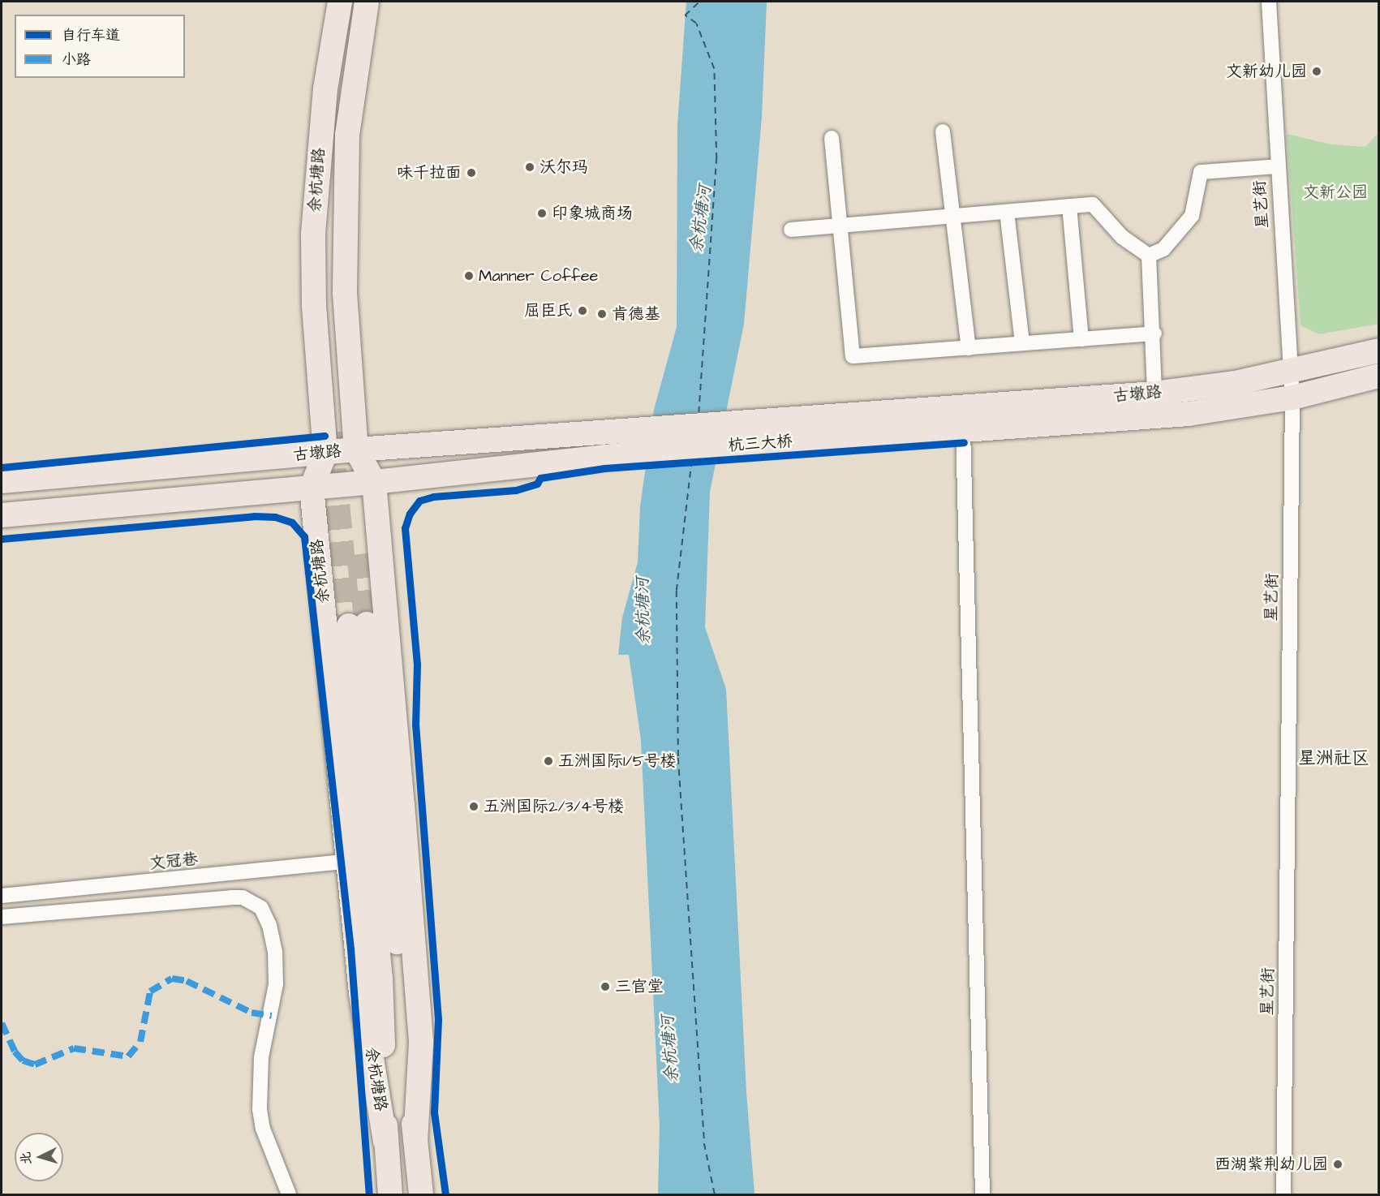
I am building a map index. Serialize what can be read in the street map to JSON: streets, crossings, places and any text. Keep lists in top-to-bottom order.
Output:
{
  "streets": {
    "main road": ["余杭塘路", "古墩路", "杭三大桥"],
    "street": ["星艺街", "文冠巷"]
  },
  "crossings": [
    ["余杭塘路", "古墩路"],
    ["余杭塘路", "文冠巷"],
    ["星艺街", "古墩路"],
    ["古墩路", "杭三大桥"]
  ],
  "districts": ["星洲社区"],
  "water": ["余杭塘河"],
  "parks": ["文新公园"],
  "places": [
    "文新幼儿园",
    "沃尔玛",
    "味千拉面",
    "印象城商场",
    "Manner Coffee",
    "屈臣氏",
    "肯德基",
    "五洲国际1/5号楼",
    "五洲国际2/3/4号楼",
    "三官堂",
    "西湖紫荆幼儿园"
  ],
  "legend": ["自行车道", "小路"],
  "north": "left"
}
